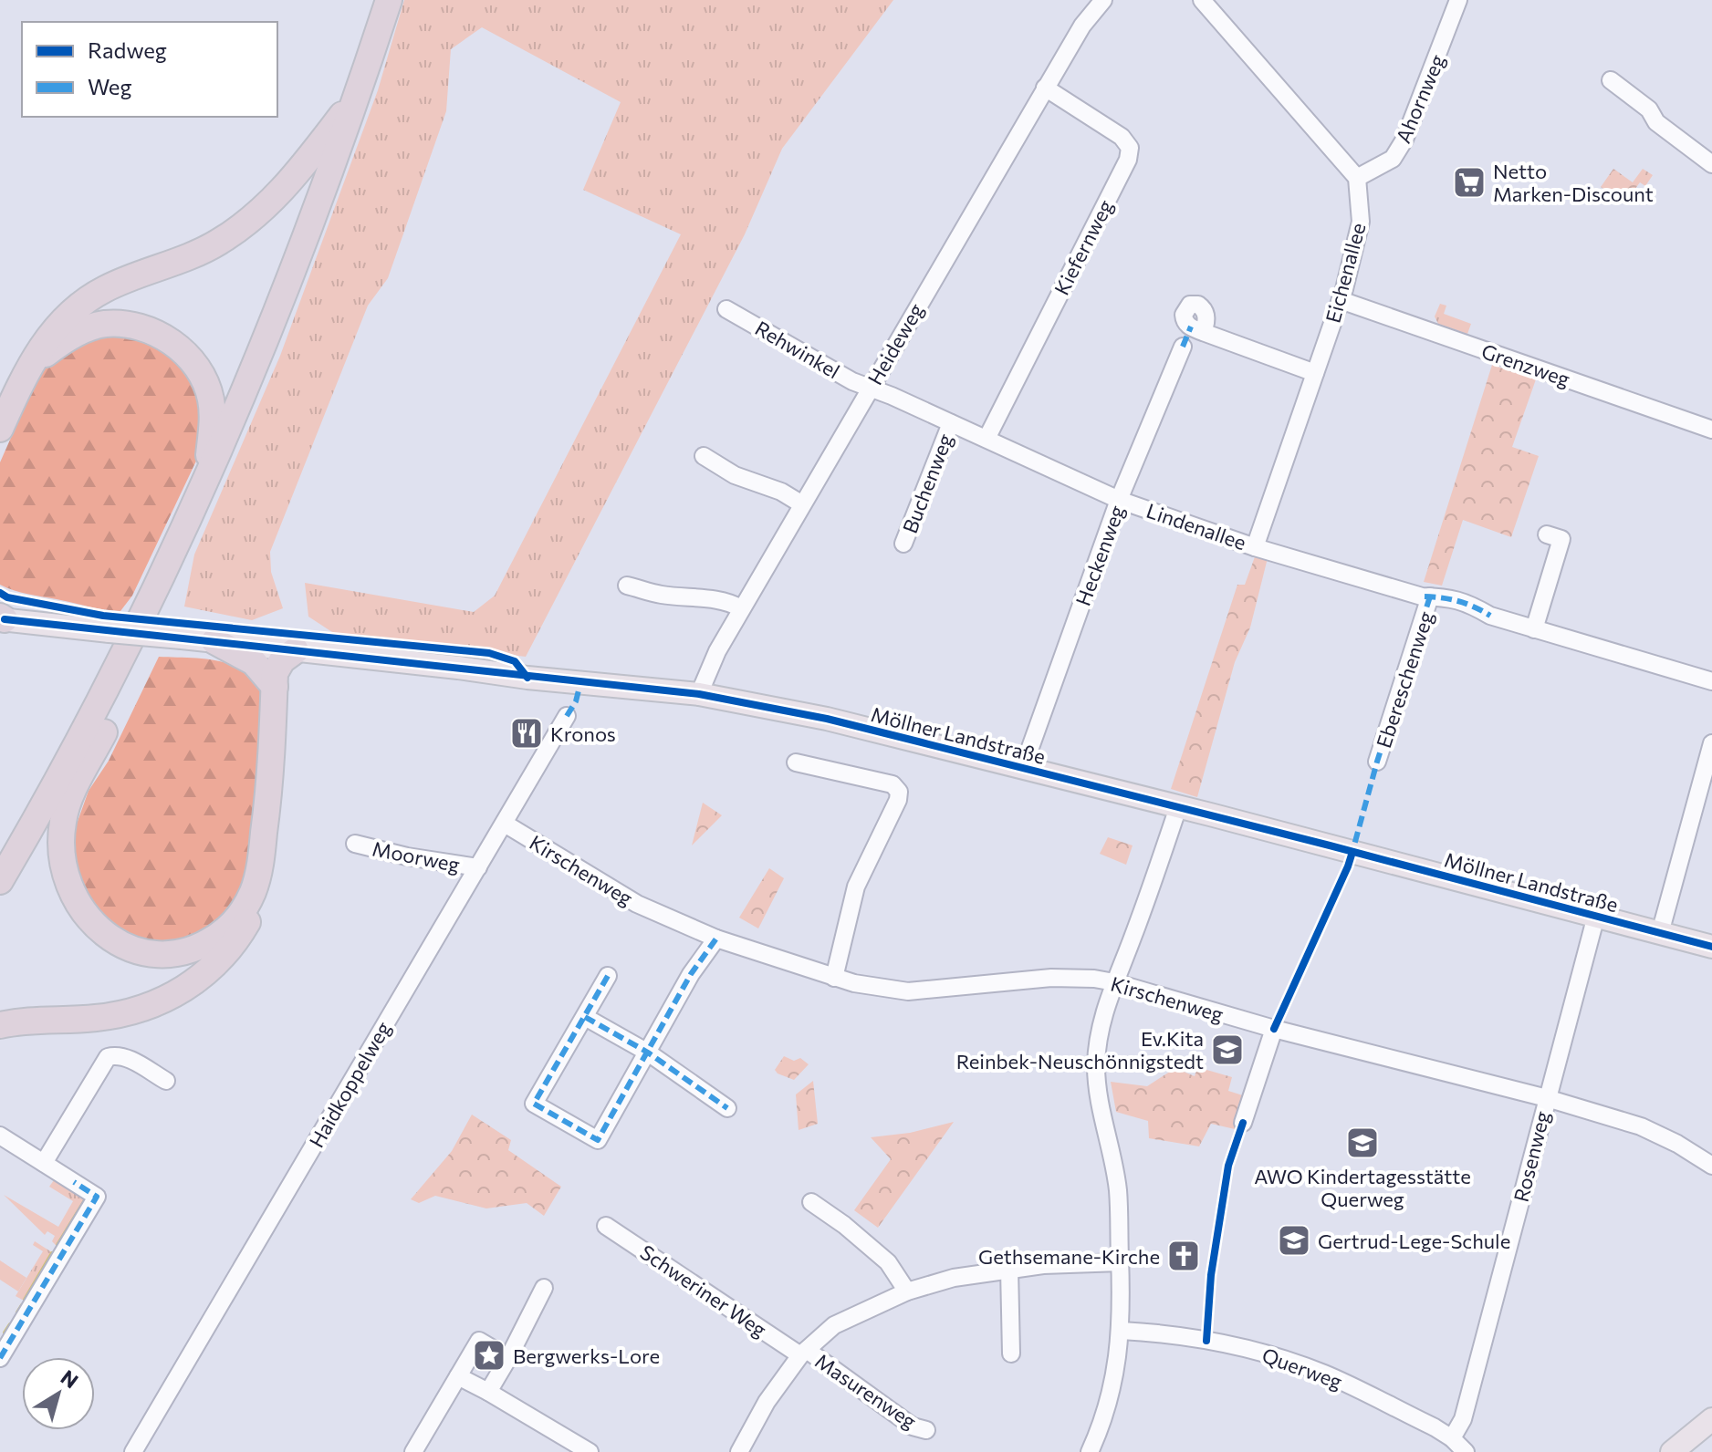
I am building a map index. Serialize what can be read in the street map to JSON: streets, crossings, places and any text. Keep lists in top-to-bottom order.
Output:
{
  "streets": {
    "main road": ["Möllner Landstraße"],
    "street": [
      "Ahornweg",
      "Kiefernweg",
      "Eichenallee",
      "Heideweg",
      "Rehwinkel",
      "Grenzweg",
      "Buchenweg",
      "Lindenallee",
      "Heckenweg",
      "Ebereschenweg",
      "Moorweg",
      "Kirschenweg",
      "Haidkoppelweg",
      "Rosenweg",
      "Schweriner Weg",
      "Querweg",
      "Masurenweg"
    ]
  },
  "crossings": [
    ["Ahornweg", "Eichenallee"],
    ["Kiefernweg", "Heideweg"],
    ["Kiefernweg", "Lindenallee"],
    ["Eichenallee", "Grenzweg"],
    ["Eichenallee", "Lindenallee"],
    ["Heideweg", "Rehwinkel"],
    ["Heideweg", "Lindenallee"],
    ["Heideweg", "Möllner Landstraße"],
    ["Rehwinkel", "Lindenallee"],
    ["Buchenweg", "Lindenallee"],
    ["Lindenallee", "Heckenweg"],
    ["Lindenallee", "Ebereschenweg"],
    ["Heckenweg", "Möllner Landstraße"],
    ["Möllner Landstraße", "Rosenweg"],
    ["Moorweg", "Haidkoppelweg"],
    ["Kirschenweg", "Haidkoppelweg"],
    ["Kirschenweg", "Rosenweg"],
    ["Rosenweg", "Querweg"],
    ["Schweriner Weg", "Masurenweg"]
  ],
  "places": {
    "supermarket": ["Netto Marken-Discount"],
    "restaurant": ["Kronos"],
    "school or university": ["Ev.Kita Reinbek-Neuschönnigstedt", "AWO Kindertagesstätte Querweg", "Gertrud-Lege-Schule"],
    "church": ["Gethsemane-Kirche"],
    "place": ["Bergwerks-Lore"]
  },
  "legend": ["Radweg", "Weg"],
  "north": "top right"
}
